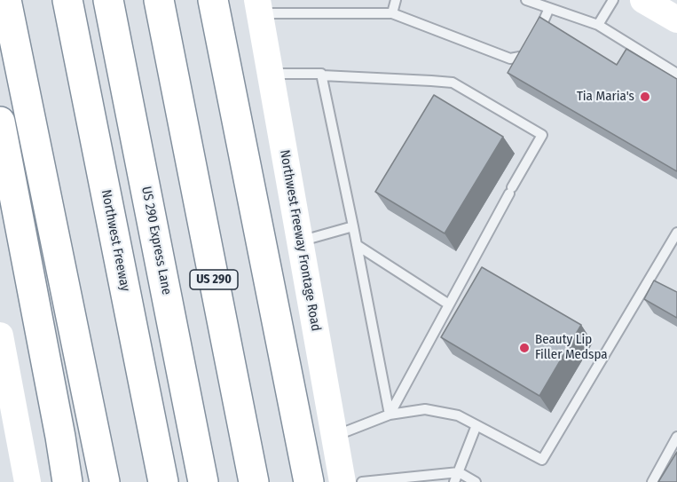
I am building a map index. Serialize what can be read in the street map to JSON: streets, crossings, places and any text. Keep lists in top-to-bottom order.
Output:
{
  "streets": {
    "highway": ["Northwest Freeway", "US 290 Express Lane", "US 290"],
    "main road": ["Northwest Freeway Frontage Road"]
  },
  "places": ["Tia Maria's", "Beauty Lip Filler Medspa"]
}
